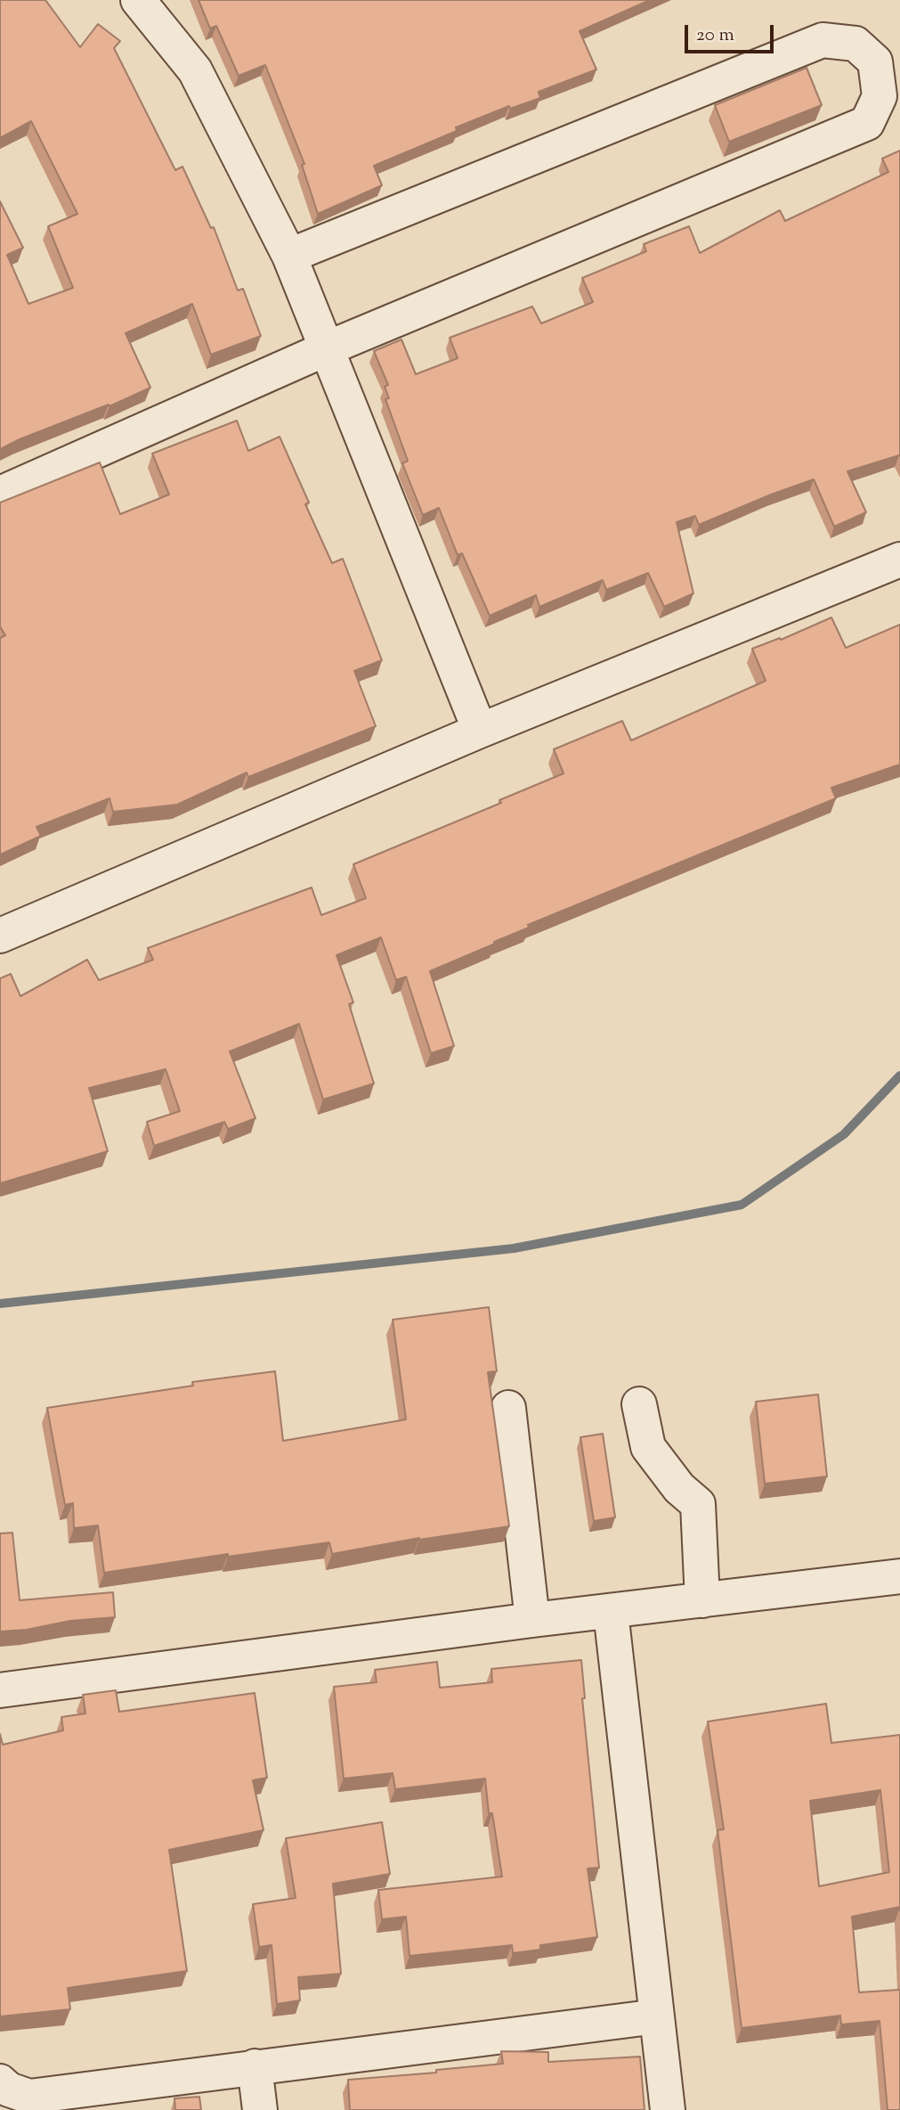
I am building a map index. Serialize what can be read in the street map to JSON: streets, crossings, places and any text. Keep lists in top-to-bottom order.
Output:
{
  "scale_bar": "20 m"
}
